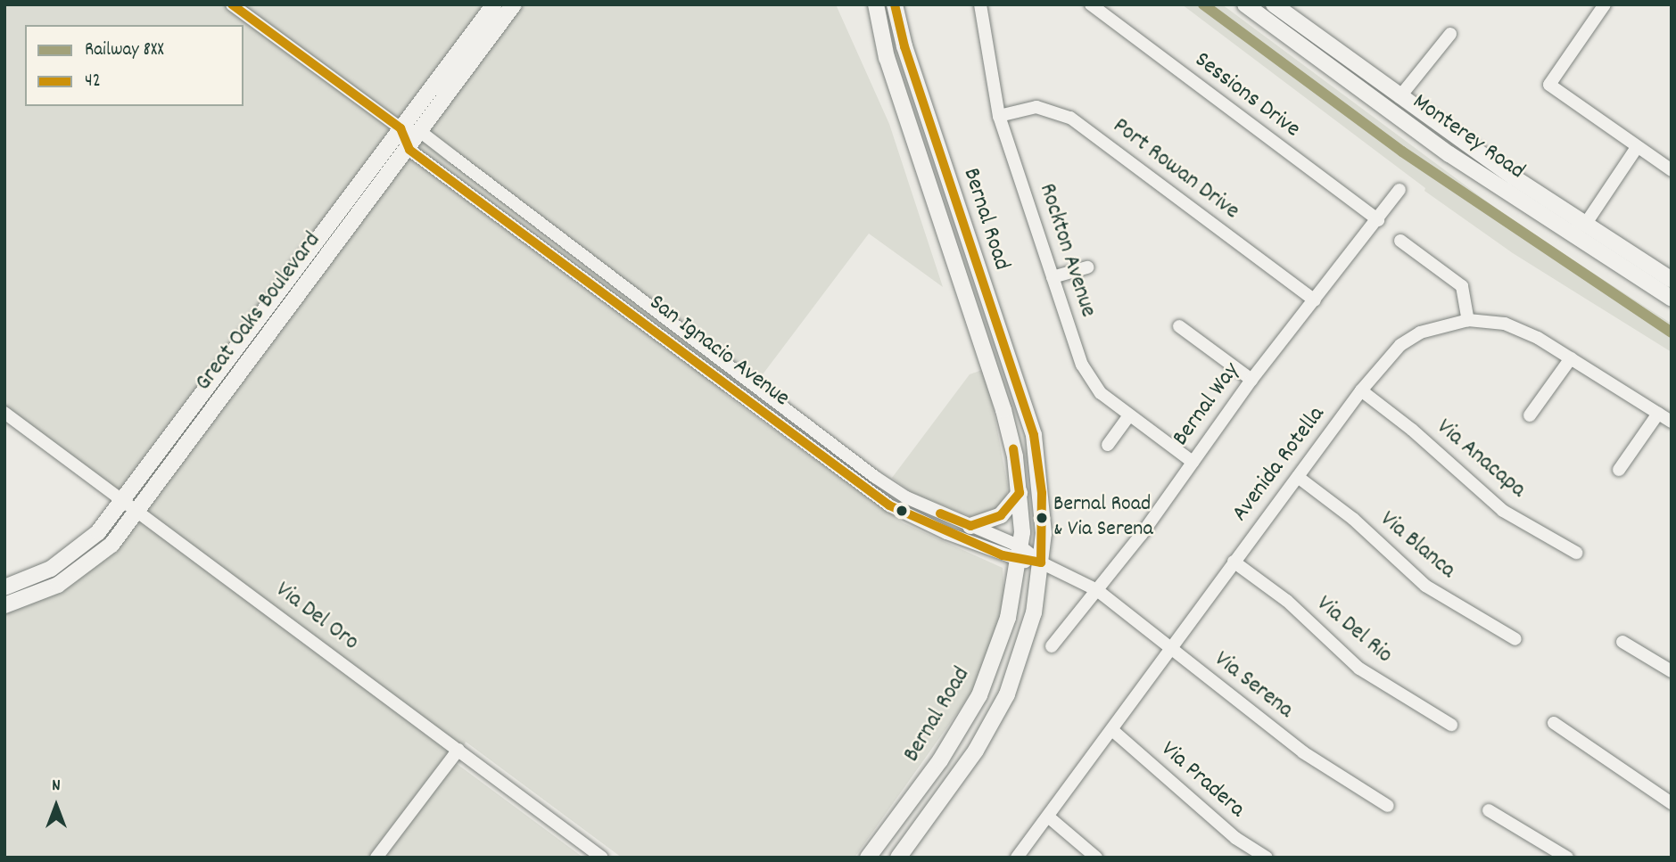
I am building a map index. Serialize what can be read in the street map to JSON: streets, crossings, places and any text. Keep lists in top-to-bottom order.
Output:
{
  "streets": {
    "main road": ["Monterey Road", "Bernal Road", "Great Oaks Boulevard"],
    "street": [
      "Sessions Drive",
      "Port Rowan Drive",
      "Rockton Avenue",
      "San Ignacio Avenue",
      "Bernal Way",
      "Via Anacapa",
      "Avenida Rotella",
      "Via Blanca",
      "Via Del Oro",
      "Via Del Rio",
      "Via Serena",
      "Via Pradera"
    ]
  },
  "crossings": [
    ["Sessions Drive", "Bernal Way"],
    ["Port Rowan Drive", "Rockton Avenue"],
    ["Port Rowan Drive", "Bernal Way"],
    ["Bernal Road", "San Ignacio Avenue"],
    ["Rockton Avenue", "Bernal Way"],
    ["Great Oaks Boulevard", "San Ignacio Avenue"],
    ["Great Oaks Boulevard", "Via Del Oro"],
    ["San Ignacio Avenue", "Bernal Way"],
    ["San Ignacio Avenue", "Via Serena"],
    ["Bernal Way", "Via Serena"],
    ["Via Anacapa", "Avenida Rotella"],
    ["Avenida Rotella", "Via Blanca"],
    ["Avenida Rotella", "Via Del Rio"],
    ["Avenida Rotella", "Via Serena"],
    ["Avenida Rotella", "Via Pradera"]
  ],
  "places": ["Bernal Road & Via Serena"],
  "lines": ["rail line 8XX", "transit line 42"],
  "legend": ["Railway 8XX", "42"],
  "north": "top"
}
